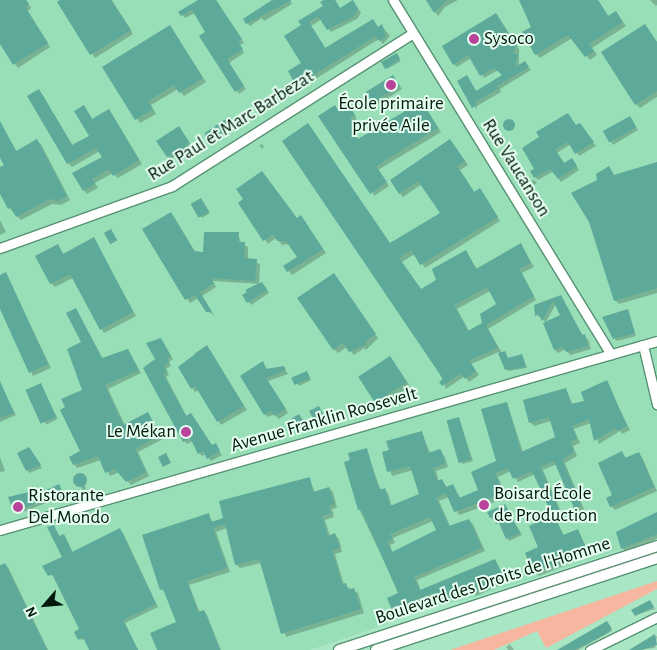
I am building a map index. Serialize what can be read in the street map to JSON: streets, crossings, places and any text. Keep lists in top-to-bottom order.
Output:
{
  "streets": {
    "main road": ["Boulevard des Droits de l'Homme"],
    "street": ["Rue Paul et Marc Barbezat", "Rue Vaucanson", "Avenue Franklin Roosevelt"]
  },
  "crossings": [
    ["Rue Paul et Marc Barbezat", "Rue Vaucanson"],
    ["Rue Vaucanson", "Avenue Franklin Roosevelt"]
  ],
  "places": [
    "Sysoco",
    "École primaire privée Aile",
    "Le Mékan",
    "Boisard École de Production",
    "Ristorante Del Mondo"
  ],
  "north": "bottom left"
}
